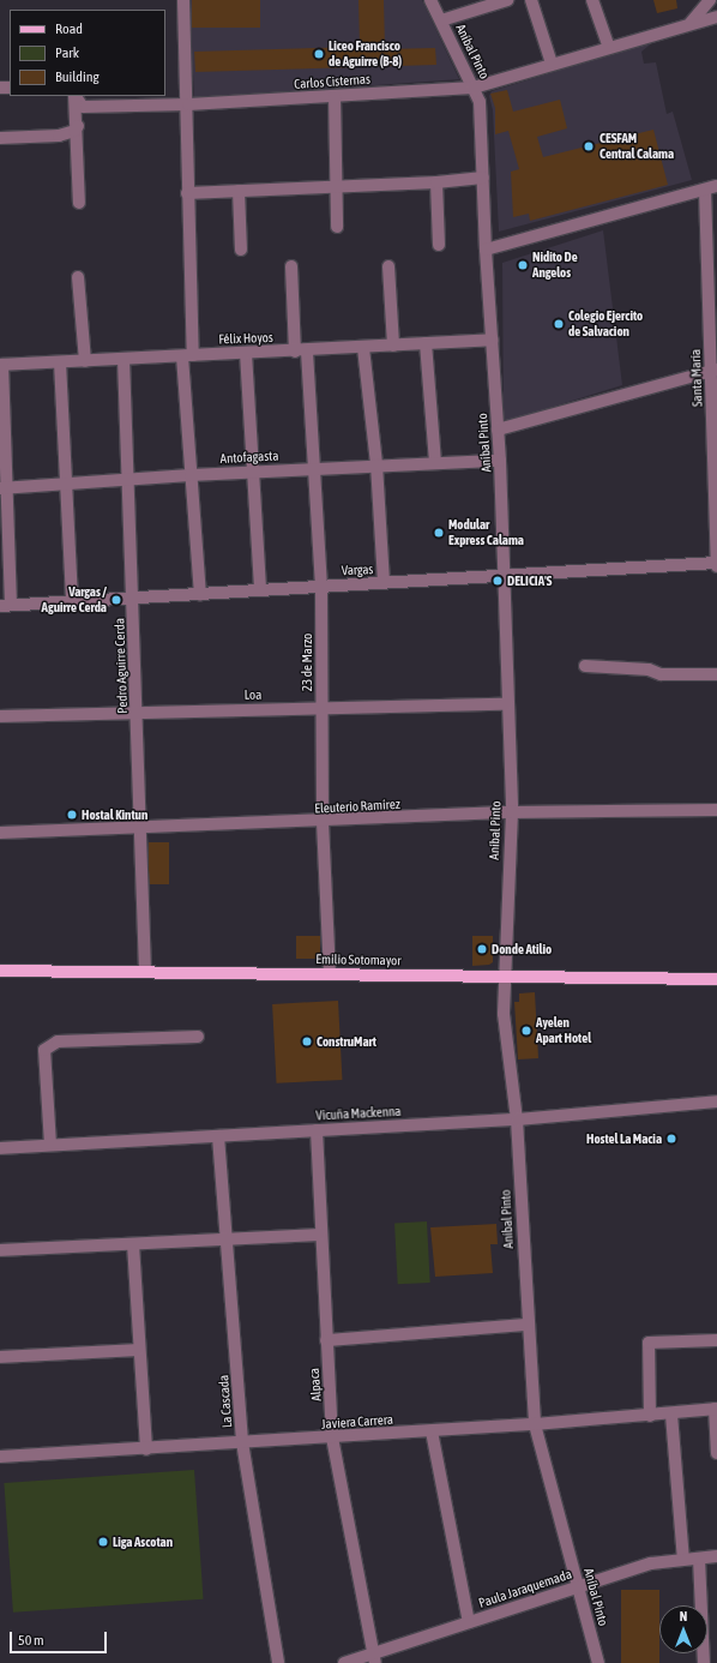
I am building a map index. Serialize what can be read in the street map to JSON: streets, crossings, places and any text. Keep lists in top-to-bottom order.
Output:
{
  "streets": {
    "main road": ["Emilio Sotomayor"],
    "street": [
      "Aníbal Pinto",
      "Carlos Cisternas",
      "Félix Hoyos",
      "Santa María",
      "Antofagasta",
      "Vargas",
      "23 de Marzo",
      "Pedro Aguirre Cerda",
      "Loa",
      "Eleuterio Ramírez",
      "Vicuña Mackenna",
      "Alpaca",
      "La Cascada",
      "Javiera Carrera",
      "Paula Jaraquemada"
    ]
  },
  "crossings": [
    ["Aníbal Pinto", "Carlos Cisternas"],
    ["Aníbal Pinto", "Félix Hoyos"],
    ["Aníbal Pinto", "Antofagasta"],
    ["Aníbal Pinto", "Vargas"],
    ["Aníbal Pinto", "Loa"],
    ["Aníbal Pinto", "Eleuterio Ramírez"],
    ["Aníbal Pinto", "Emilio Sotomayor"],
    ["Aníbal Pinto", "Vicuña Mackenna"],
    ["Aníbal Pinto", "Javiera Carrera"],
    ["Aníbal Pinto", "Paula Jaraquemada"],
    ["Félix Hoyos", "23 de Marzo"],
    ["Félix Hoyos", "Pedro Aguirre Cerda"],
    ["Santa María", "Vargas"],
    ["Antofagasta", "23 de Marzo"],
    ["Antofagasta", "Pedro Aguirre Cerda"],
    ["Vargas", "23 de Marzo"],
    ["Vargas", "Pedro Aguirre Cerda"],
    ["23 de Marzo", "Loa"],
    ["23 de Marzo", "Eleuterio Ramírez"],
    ["23 de Marzo", "Emilio Sotomayor"],
    ["Pedro Aguirre Cerda", "Loa"],
    ["Pedro Aguirre Cerda", "Eleuterio Ramírez"],
    ["Pedro Aguirre Cerda", "Emilio Sotomayor"],
    ["Vicuña Mackenna", "Alpaca"],
    ["Vicuña Mackenna", "La Cascada"],
    ["Alpaca", "Javiera Carrera"],
    ["Alpaca", "Paula Jaraquemada"],
    ["La Cascada", "Javiera Carrera"]
  ],
  "places": [
    "Liceo Francisco de Aguirre (B-8)",
    "CESFAM Central Calama",
    "Nidito De Angelos",
    "Colegio Ejercito de Salvacion",
    "Modular Express Calama",
    "DELICIA'S",
    "Vargas / Aguirre Cerda",
    "Hostal Kintun",
    "Donde Atilio",
    "Ayelen Apart Hotel",
    "ConstruMart",
    "Hostel La Macia",
    "Liga Ascotan"
  ],
  "legend": ["Road", "Park", "Building"],
  "scale_bar": "50 m",
  "north": "top"
}
